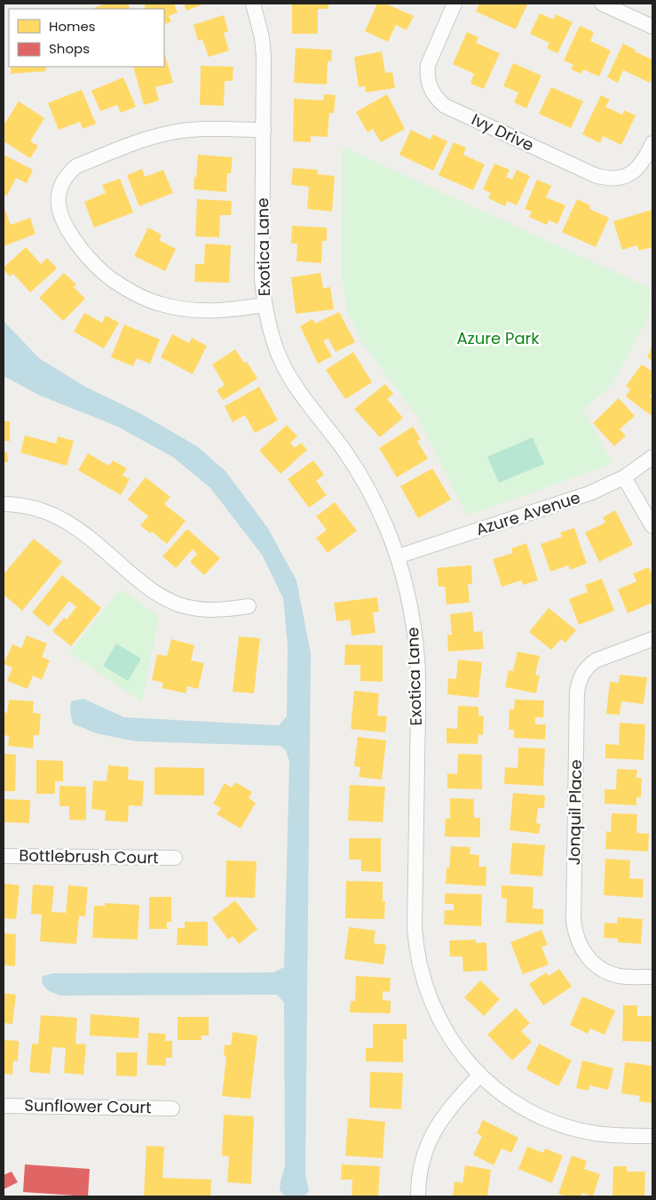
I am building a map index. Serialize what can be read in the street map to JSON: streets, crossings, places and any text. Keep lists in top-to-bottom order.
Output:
{
  "streets": {
    "street": [
      "Ivy Drive",
      "Exotica Lane",
      "Azure Avenue",
      "Jonquil Place",
      "Bottlebrush Court",
      "Sunflower Court"
    ]
  },
  "crossings": [
    ["Exotica Lane", "Azure Avenue"]
  ],
  "parks": ["Azure Park"],
  "legend": ["Homes", "Shops"]
}
